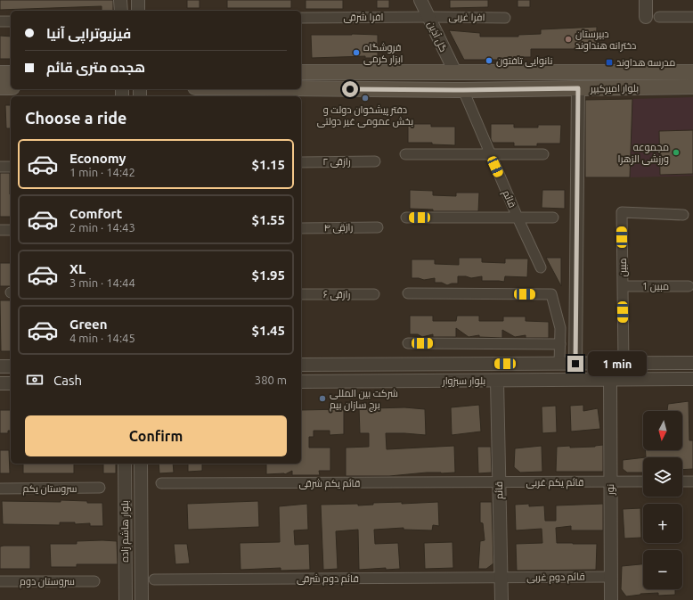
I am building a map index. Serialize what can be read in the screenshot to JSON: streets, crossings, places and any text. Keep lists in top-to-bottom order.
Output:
{
  "streets": {
    "main road": ["بلوار امیرکبیر"],
    "street": [
      "افرا شرقی",
      "افرا غربی",
      "گل آذین",
      "رازقی ۲",
      "قائم",
      "رازقی ۴",
      "مبین",
      "مبین 1",
      "رازقی ۶",
      "بلوار سبزوار",
      "قائم یکم غربی",
      "قائم یکم شرقی",
      "سروستان یکم",
      "نور",
      "بلوار هاشم زاده",
      "قائم دوم غربی",
      "قائم دوم شرقی",
      "سروستان دوم"
    ]
  },
  "crossings": [
    ["افرا شرقی", "افرا غربی"],
    ["افرا شرقی", "گل آذین"],
    ["افرا غربی", "گل آذین"],
    ["گل آذین", "بلوار امیرکبیر"],
    ["بلوار امیرکبیر", "قائم"],
    ["قائم", "بلوار سبزوار"],
    ["قائم", "قائم یکم غربی"],
    ["قائم", "قائم یکم شرقی"],
    ["قائم", "قائم دوم غربی"],
    ["قائم", "قائم دوم شرقی"],
    ["مبین", "مبین 1"],
    ["مبین", "بلوار سبزوار"],
    ["بلوار سبزوار", "نور"],
    ["قائم یکم غربی", "قائم یکم شرقی"],
    ["قائم یکم غربی", "نور"],
    ["نور", "قائم دوم غربی"],
    ["قائم دوم غربی", "قائم دوم شرقی"]
  ],
  "places": {
    "other": [
      "دبیرستان دخترانه هنداوند",
      "فروشگاه ابزار کرمی",
      "نانوایی تافتون",
      "دفتر پیشخوان دولت و بخش عمومی غیر دولتی",
      "مجموعه ورزشی الزهرا",
      "شرکت بین المللی برج سازان بیم"
    ],
    "transit": ["مدرسه هداوند"]
  },
  "north": "bottom",
  "page": {
    "banner": ["فیزیوتراپی آنیا", "هجده متری قائم"],
    "heading": "Choose a ride",
    "list": [
      {
        "name": "Economy",
        "note": "1 min · 14:42",
        "value": "$1.15"
      },
      {
        "name": "Comfort",
        "note": "2 min · 14:43",
        "value": "$1.55"
      },
      {
        "name": "XL",
        "note": "3 min · 14:44",
        "value": "$1.95"
      },
      {
        "name": "Green",
        "note": "4 min · 14:45",
        "value": "$1.45"
      }
    ],
    "bubble": "1 min",
    "pay": ["Cash", "380 m"],
    "buttons": "Confirm",
    "map_buttons": ["+", "−"]
  }
}
